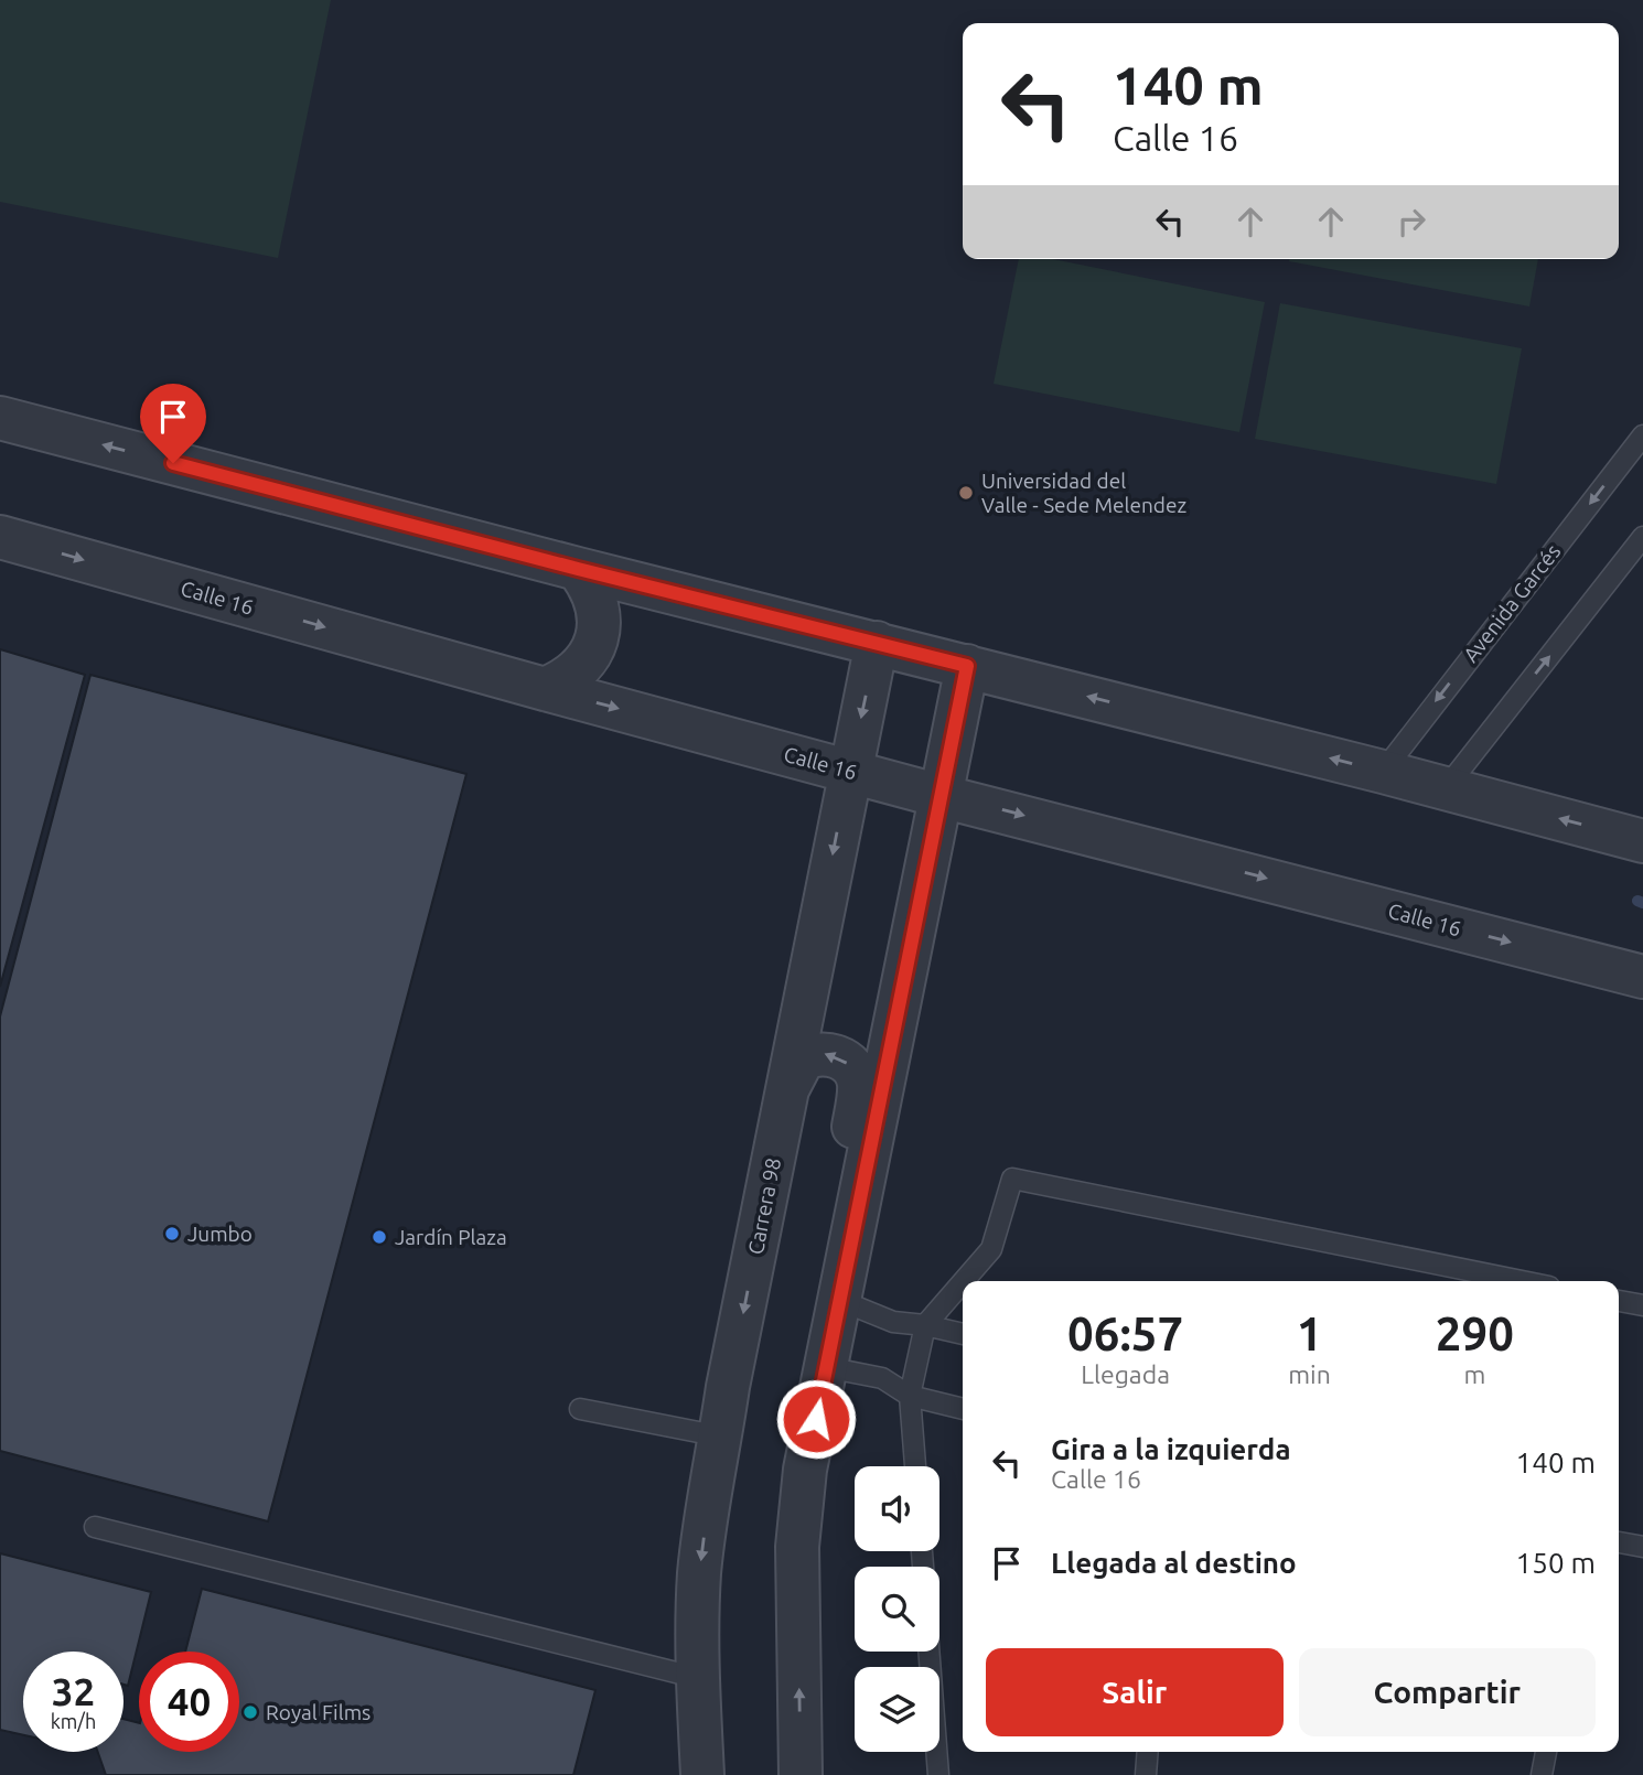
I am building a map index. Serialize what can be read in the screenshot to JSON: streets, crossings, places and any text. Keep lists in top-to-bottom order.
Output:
{
  "streets": {
    "street": ["Calle 16", "Carrera 98"],
    "lane": ["Avenida Garcés"]
  },
  "crossings": [
    ["Calle 16", "Carrera 98"]
  ],
  "places": [
    "Universidad del Valle - Sede Melendez",
    "Jumbo",
    "Jardín Plaza",
    "Royal Films"
  ],
  "page": {
    "turn": ["140 m", "Calle 16"],
    "eta": [
      "06:57",
      "Llegada",
      "1",
      "min",
      "290",
      "m"
    ],
    "list": [
      {
        "name": "Gira a la izquierda",
        "note": "Calle 16",
        "value": "140 m"
      },
      {
        "name": "Llegada al destino",
        "value": "150 m"
      }
    ],
    "buttons": ["Salir", "Compartir"],
    "speed": "32 km/h",
    "limit": "40"
  }
}
